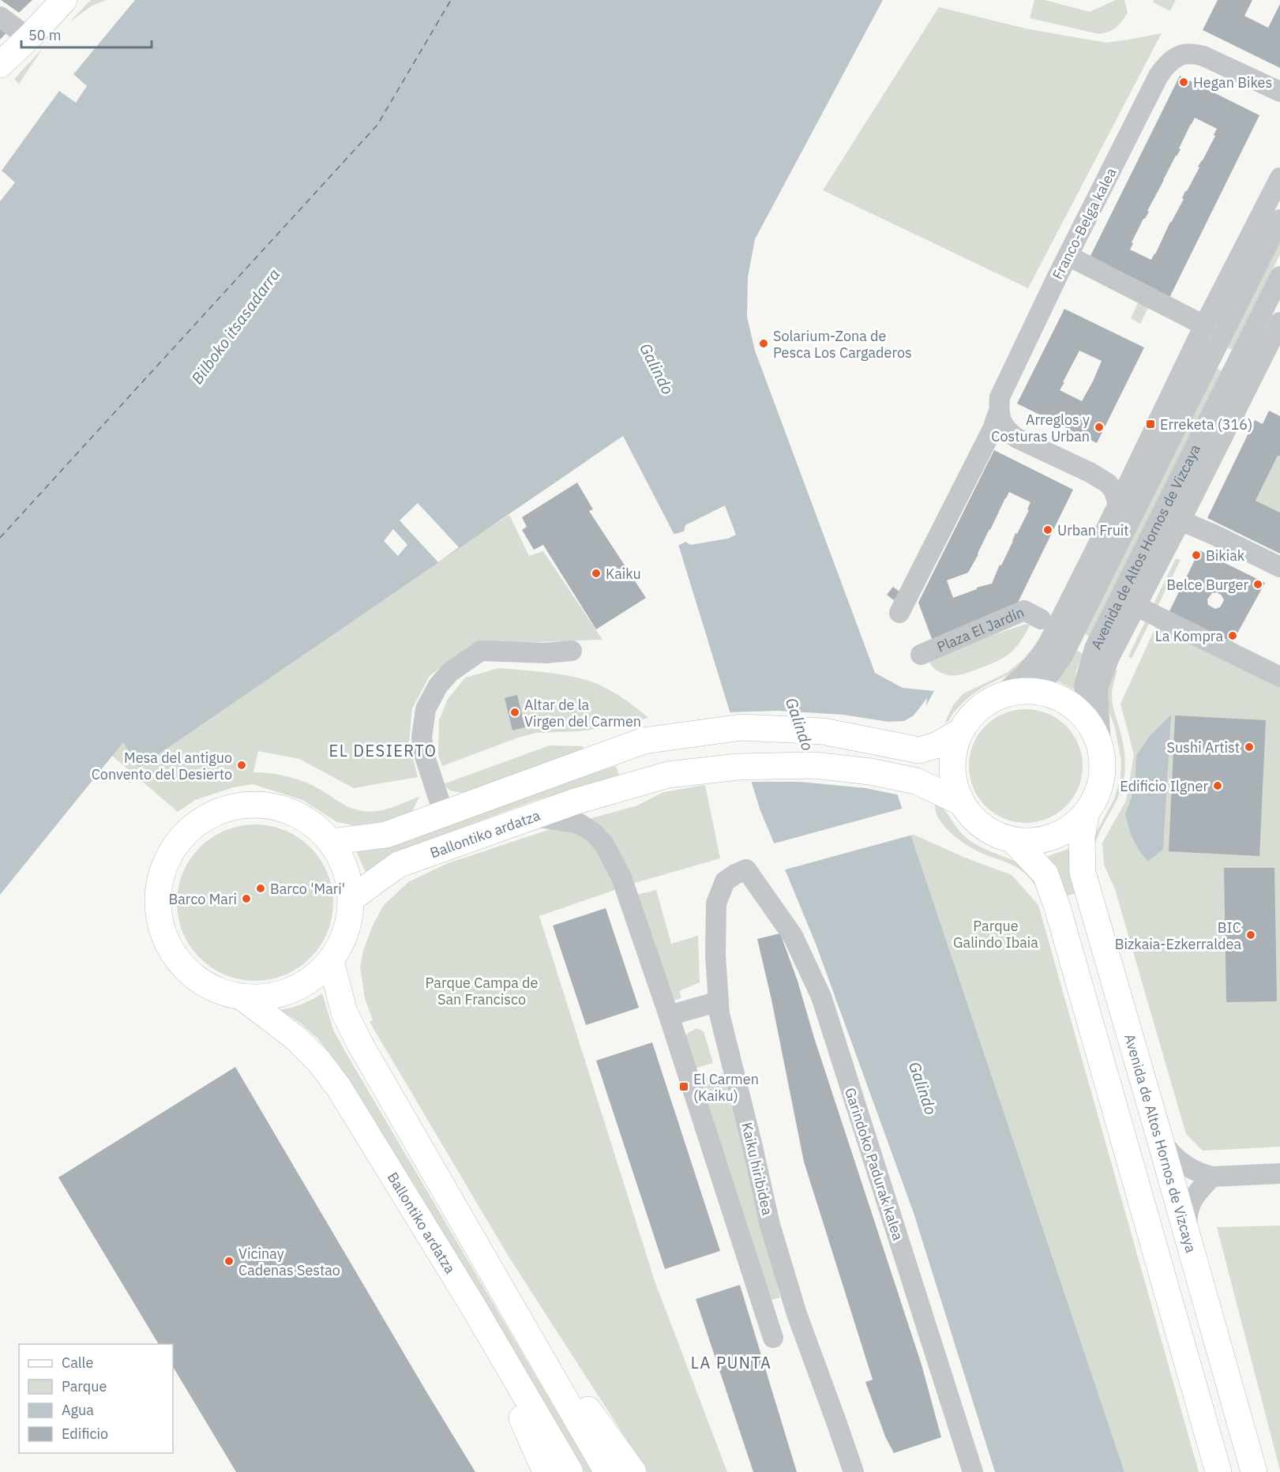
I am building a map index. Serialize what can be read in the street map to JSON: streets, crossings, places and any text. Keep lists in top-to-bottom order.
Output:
{
  "streets": {
    "main road": ["Avenida de Altos Hornos de Vizcaya", "Ballontiko ardatza"],
    "street": [
      "Franco-Belga kalea",
      "Plaza El Jardín",
      "Garindoko Padurak kalea",
      "Kaiku hiribidea"
    ]
  },
  "crossings": [
    ["Avenida de Altos Hornos de Vizcaya", "Ballontiko ardatza"],
    ["Garindoko Padurak kalea", "Kaiku hiribidea"]
  ],
  "districts": ["EL DESIERTO", "LA PUNTA"],
  "water": ["Bilboko itsasadarra", "Galindo"],
  "parks": ["Parque Galindo Ibaia", "Parque Campa de San Francisco"],
  "places": {
    "other": [
      "Hegan Bikes",
      "Solarium-Zona de Pesca Los Cargaderos",
      "Arreglos y Costuras Urban",
      "Urban Fruit",
      "Bikiak",
      "Kaiku",
      "Belce Burger",
      "La Kompra",
      "Altar de la Virgen del Carmen",
      "Sushi Artist",
      "Mesa del antiguo Convento del Desierto",
      "Edificio Ilgner",
      "Barco 'Mari'",
      "Barco Mari",
      "BIC Bizkaia-Ezkerraldea",
      "Vicinay Cadenas Sestao"
    ],
    "transit": ["Erreketa (316)", "El Carmen (Kaiku)"]
  },
  "legend": [
    "Calle",
    "Parque",
    "Agua",
    "Edificio"
  ],
  "scale_bar": "50 m"
}
